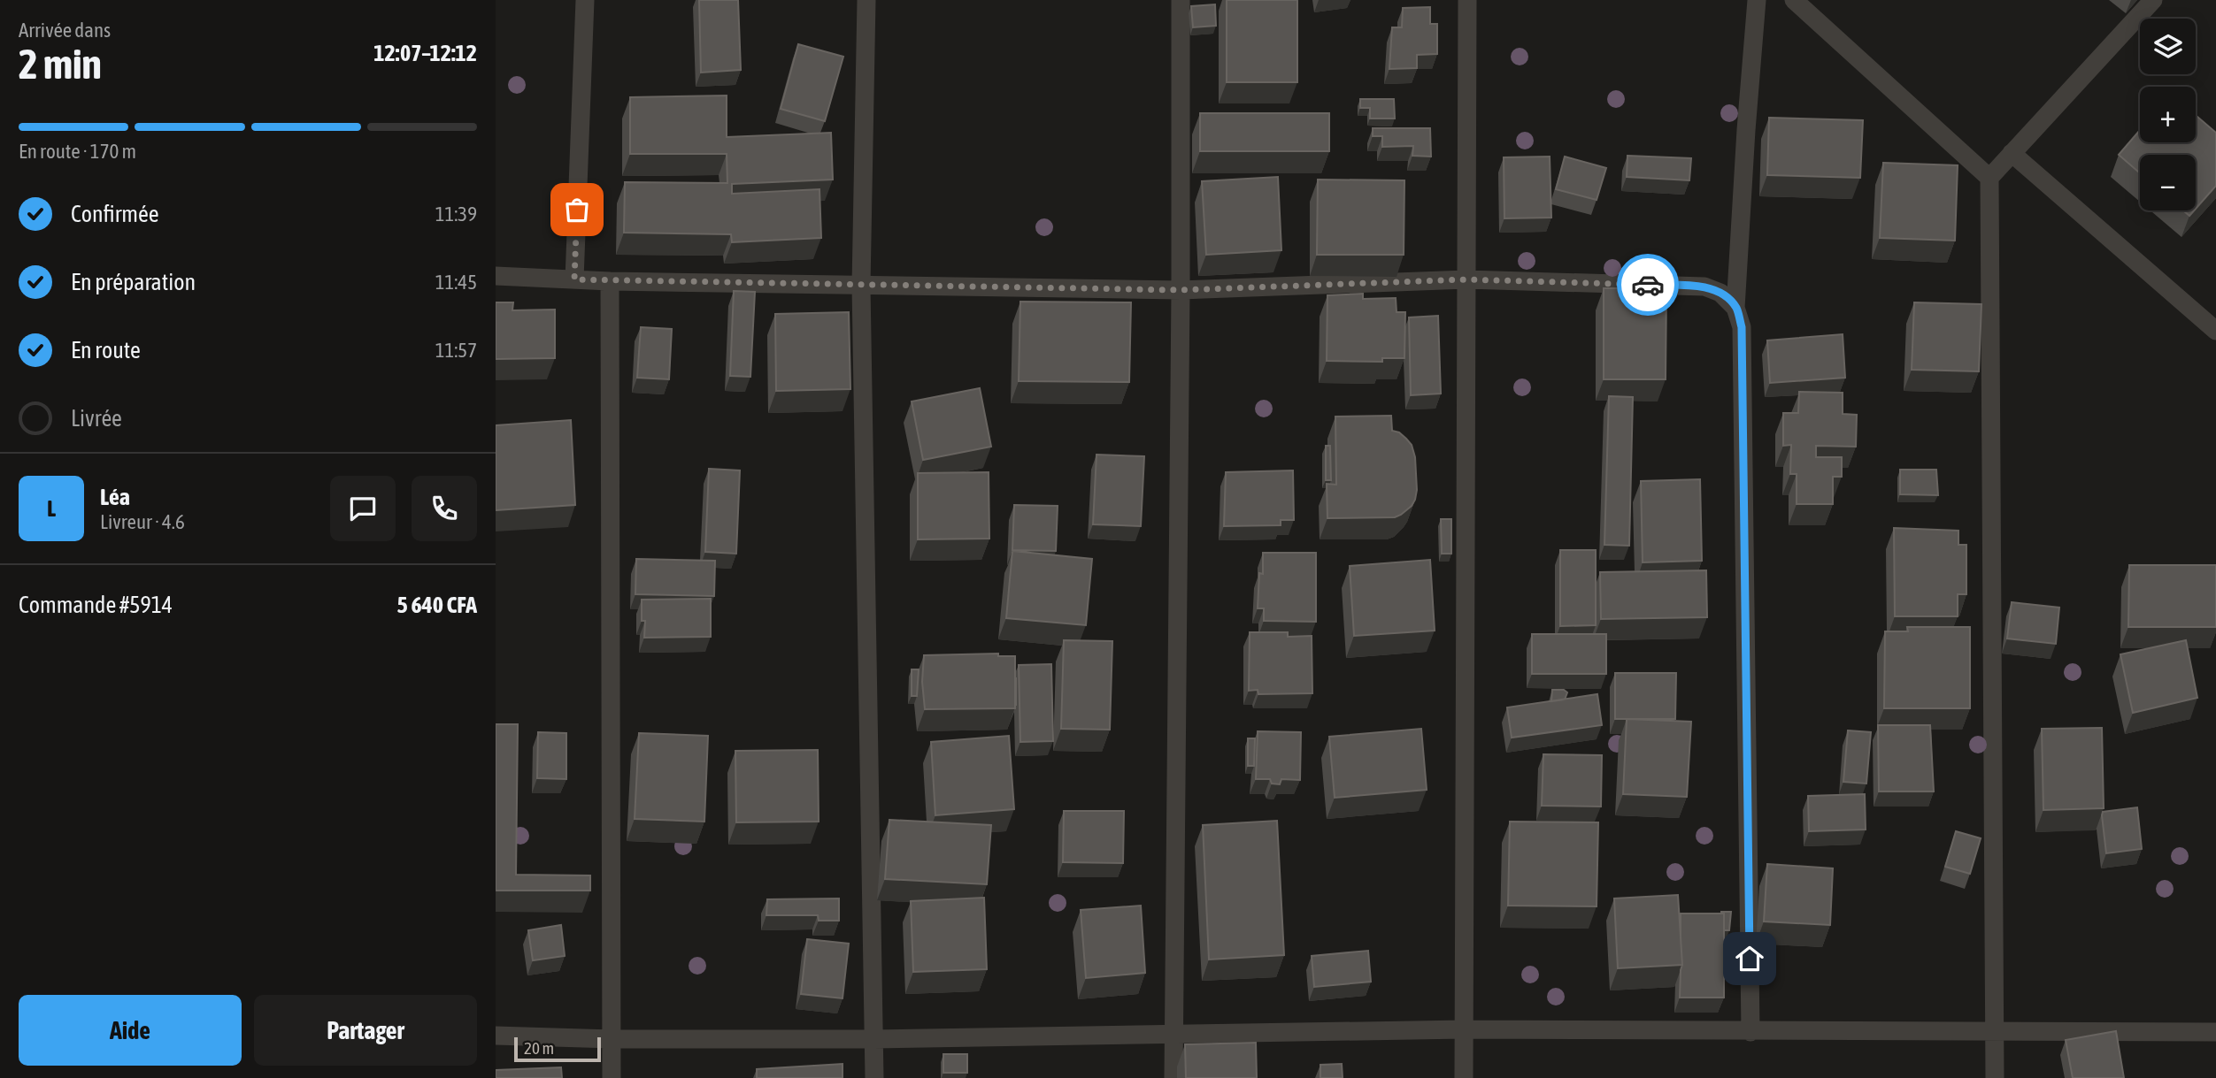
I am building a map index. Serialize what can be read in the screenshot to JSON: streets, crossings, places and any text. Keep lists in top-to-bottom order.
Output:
{
  "scale_bar": "20 m",
  "page": {
    "heading": ["2 min", "Arrivée dans", "12:07–12:12"],
    "panel": [
      "Léa",
      "Livreur · 4.6",
      "Commande #5914",
      "5 640 CFA"
    ],
    "map_buttons": ["+", "−"],
    "bar": "En route · 170 m",
    "list": [
      ["Confirmée", "11:39"],
      ["En préparation", "11:45"],
      ["En route", "11:57"],
      "Livrée"
    ],
    "round": "L",
    "buttons": ["Aide", "Partager"],
    "scale": "20 m"
  }
}
